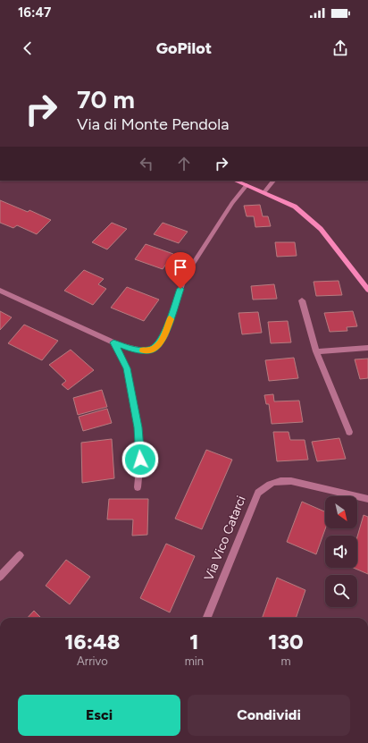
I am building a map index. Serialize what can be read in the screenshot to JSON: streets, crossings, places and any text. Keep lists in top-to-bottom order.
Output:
{
  "streets": {
    "street": ["Via Vico Catarci"]
  },
  "north": "bottom right",
  "page": {
    "status": "16:47",
    "header": "GoPilot",
    "turn": ["70 m", "Via di Monte Pendola"],
    "eta": [
      "16:48",
      "Arrivo",
      "1",
      "min",
      "130",
      "m"
    ],
    "buttons": ["Esci", "Condividi"]
  }
}
